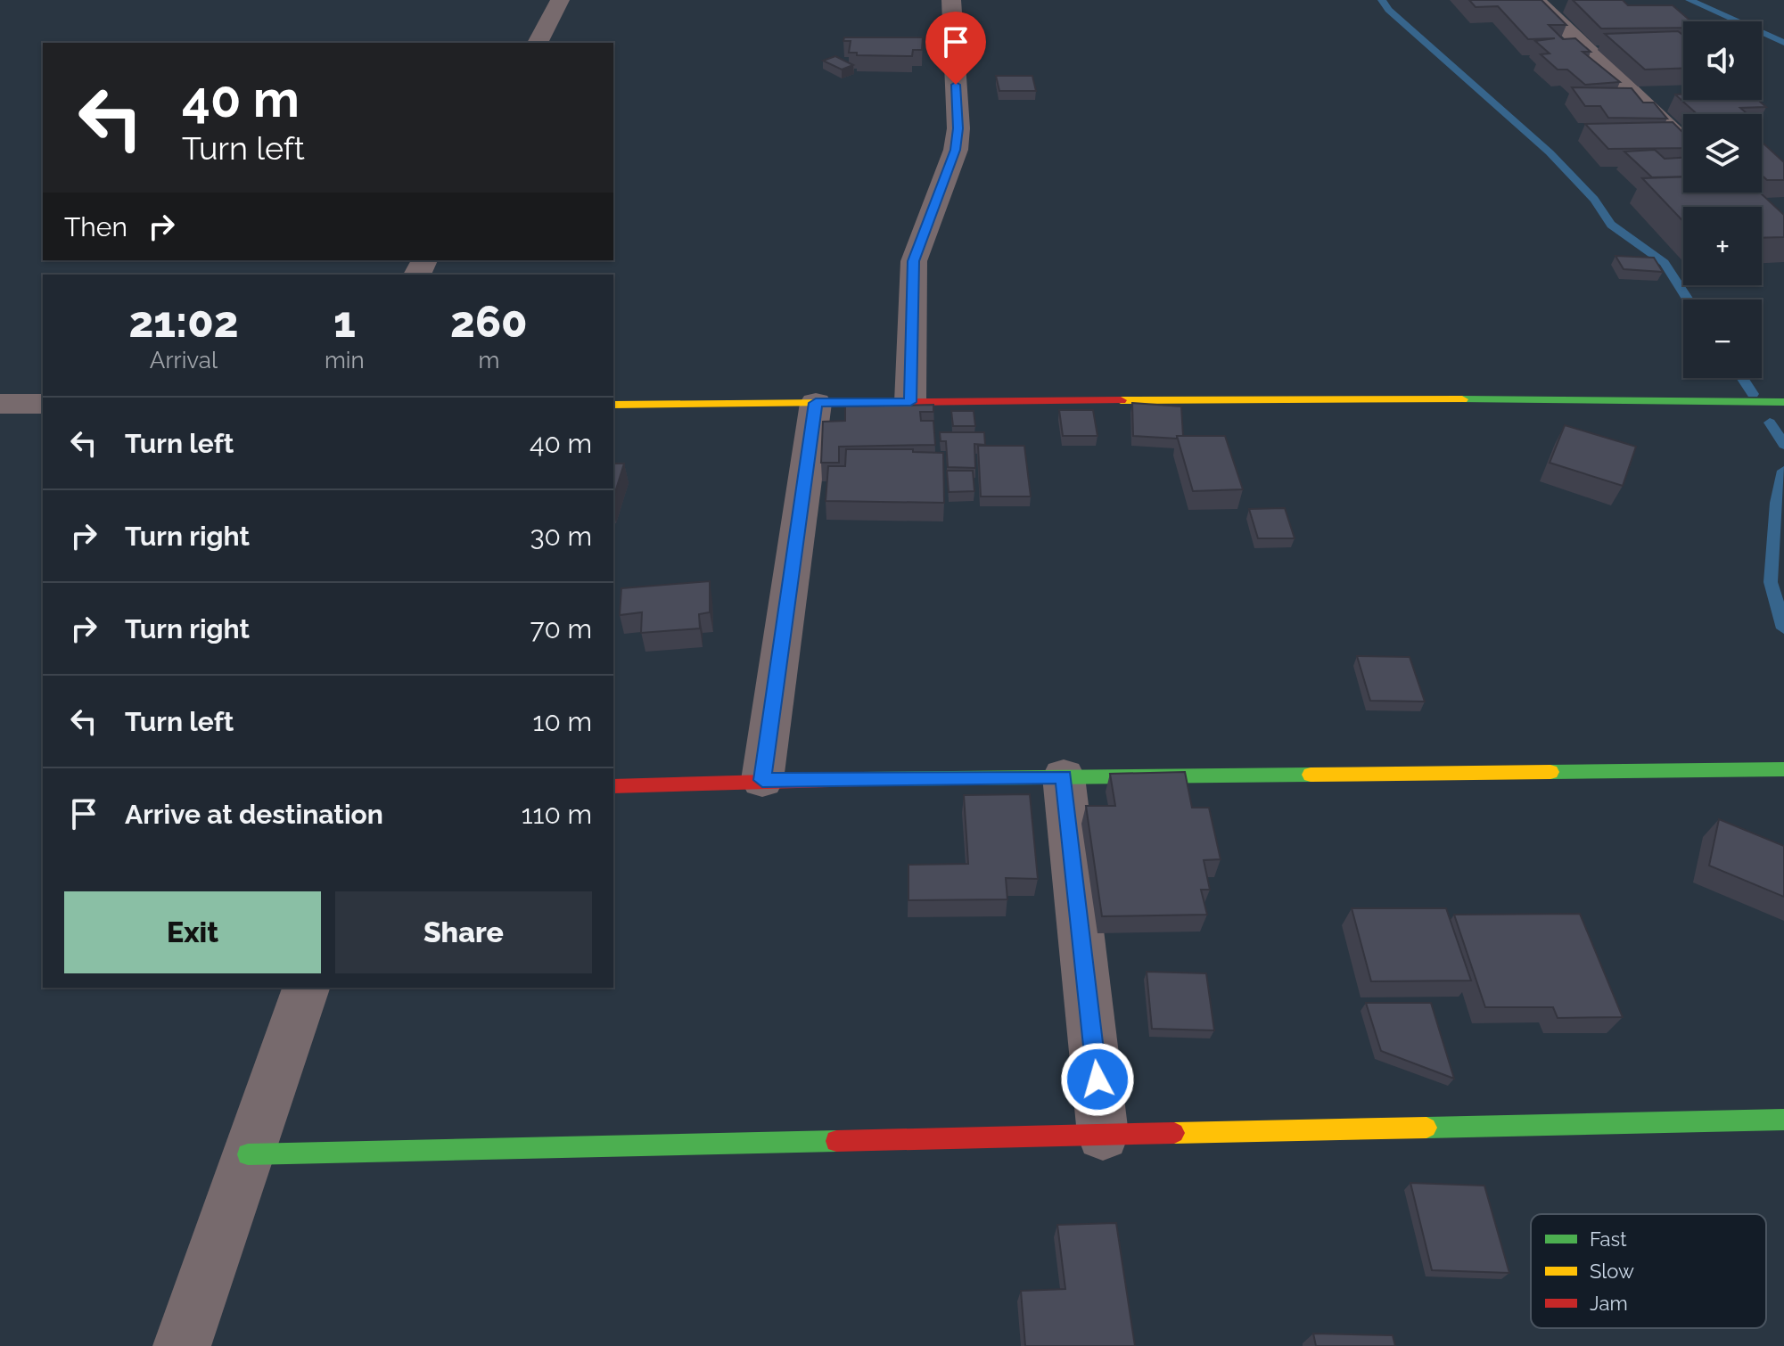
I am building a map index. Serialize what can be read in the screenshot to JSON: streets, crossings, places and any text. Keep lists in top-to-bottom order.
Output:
{
  "legend": ["Fast", "Slow", "Jam"],
  "page": {
    "map_buttons": ["+", "−"],
    "turn": ["40 m", "Turn left"],
    "then": "Then",
    "eta": [
      "21:02",
      "Arrival",
      "1",
      "min",
      "260",
      "m"
    ],
    "list": [
      {
        "name": "Turn left",
        "value": "40 m"
      },
      {
        "name": "Turn right",
        "value": "30 m"
      },
      {
        "name": "Turn right",
        "value": "70 m"
      },
      {
        "name": "Turn left",
        "value": "10 m"
      },
      {
        "name": "Arrive at destination",
        "value": "110 m"
      }
    ],
    "buttons": ["Exit", "Share"]
  }
}
